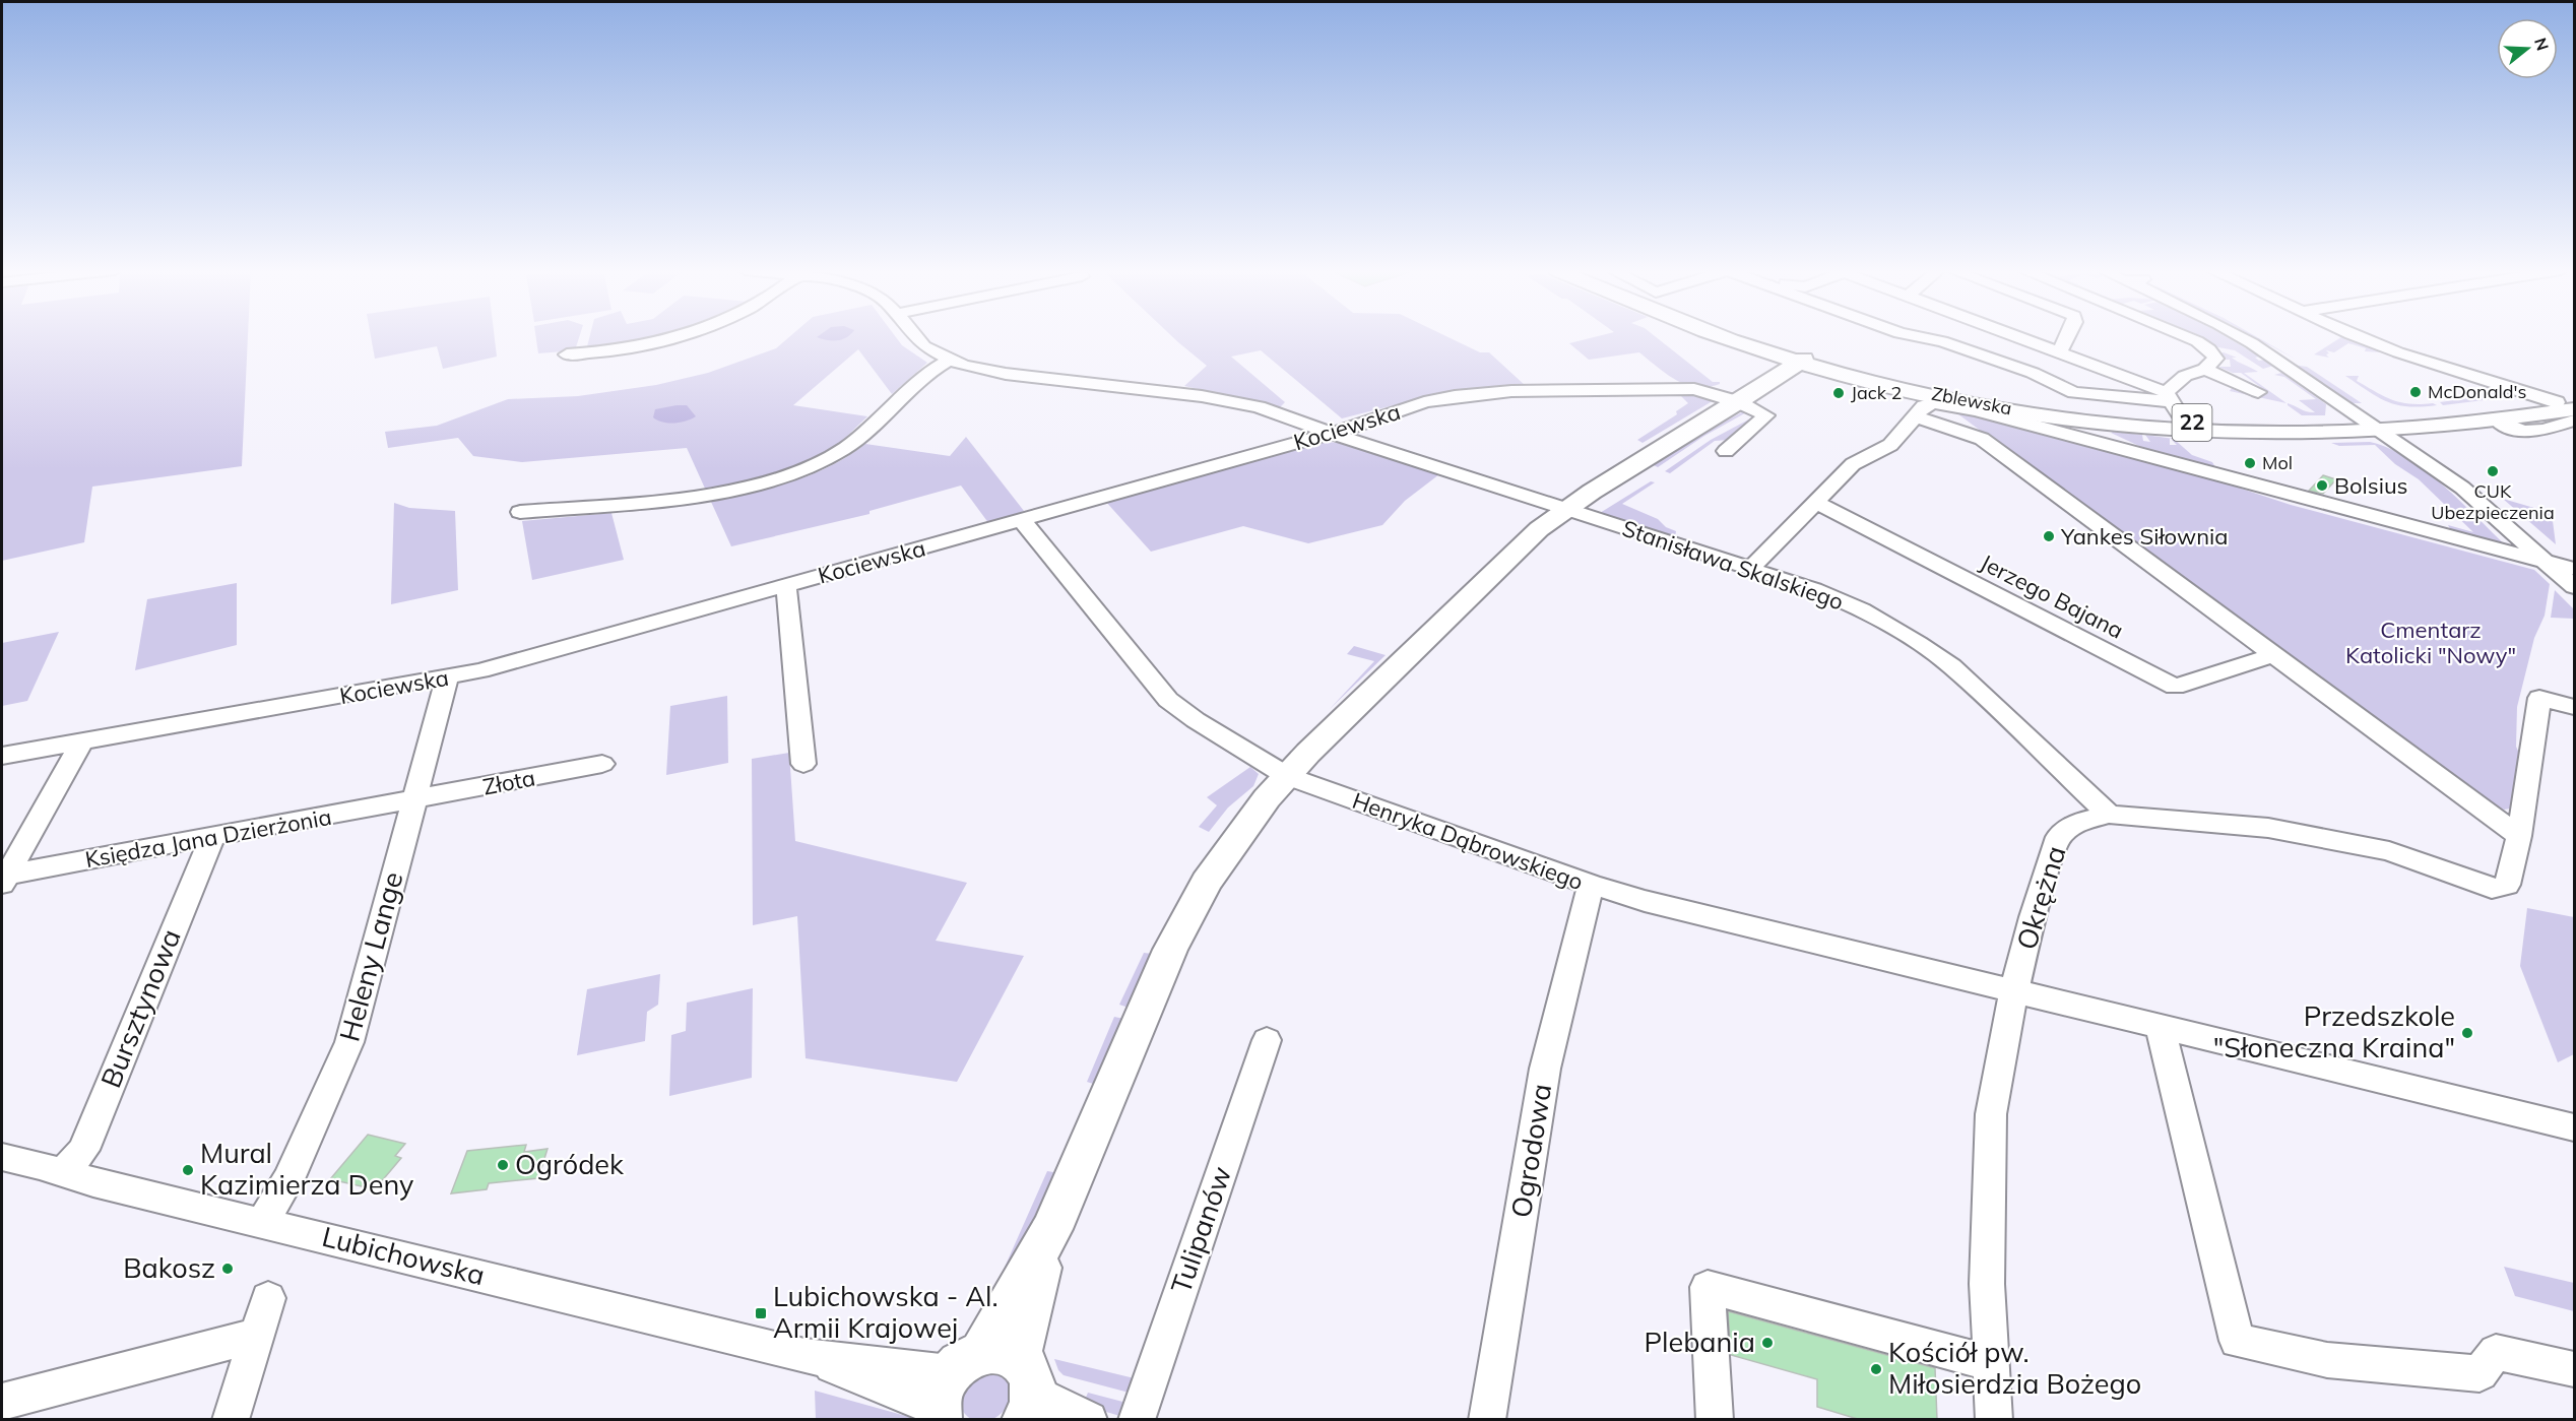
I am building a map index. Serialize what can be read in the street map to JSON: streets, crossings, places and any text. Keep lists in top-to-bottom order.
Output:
{
  "streets": {
    "main road": ["Zblewska", "22"],
    "street": [
      "Kociewska",
      "Stanisława Skalskiego",
      "Jerzego Bajana",
      "Złota",
      "Księdza Jana Dzierżonia",
      "Henryka Dąbrowskiego",
      "Okrężna",
      "Heleny Lange",
      "Bursztynowa",
      "Ogrodowa",
      "Tulipanów",
      "Lubichowska"
    ]
  },
  "crossings": [
    ["Zblewska", "22"],
    ["Kociewska", "Stanisława Skalskiego"],
    ["Kociewska", "Henryka Dąbrowskiego"],
    ["Kociewska", "Heleny Lange"],
    ["Stanisława Skalskiego", "Okrężna"],
    ["Złota", "Księdza Jana Dzierżonia"],
    ["Złota", "Heleny Lange"],
    ["Księdza Jana Dzierżonia", "Heleny Lange"],
    ["Księdza Jana Dzierżonia", "Bursztynowa"],
    ["Henryka Dąbrowskiego", "Okrężna"],
    ["Henryka Dąbrowskiego", "Ogrodowa"],
    ["Heleny Lange", "Lubichowska"],
    ["Bursztynowa", "Lubichowska"]
  ],
  "parks": ["Cmentarz Katolicki \"Nowy\""],
  "places": {
    "other": [
      "McDonald's",
      "Jack 2",
      "Mol",
      "CUK Ubezpieczenia",
      "Bolsius",
      "Yankes Siłownia",
      "Przedszkole \"Słoneczna Kraina\"",
      "Ogródek",
      "Mural Kazimierza Deny",
      "Bakosz",
      "Plebania",
      "Kościół pw. Miłosierdzia Bożego"
    ],
    "transit": ["Lubichowska - Al. Armii Krajowej"]
  },
  "north": "right"
}
